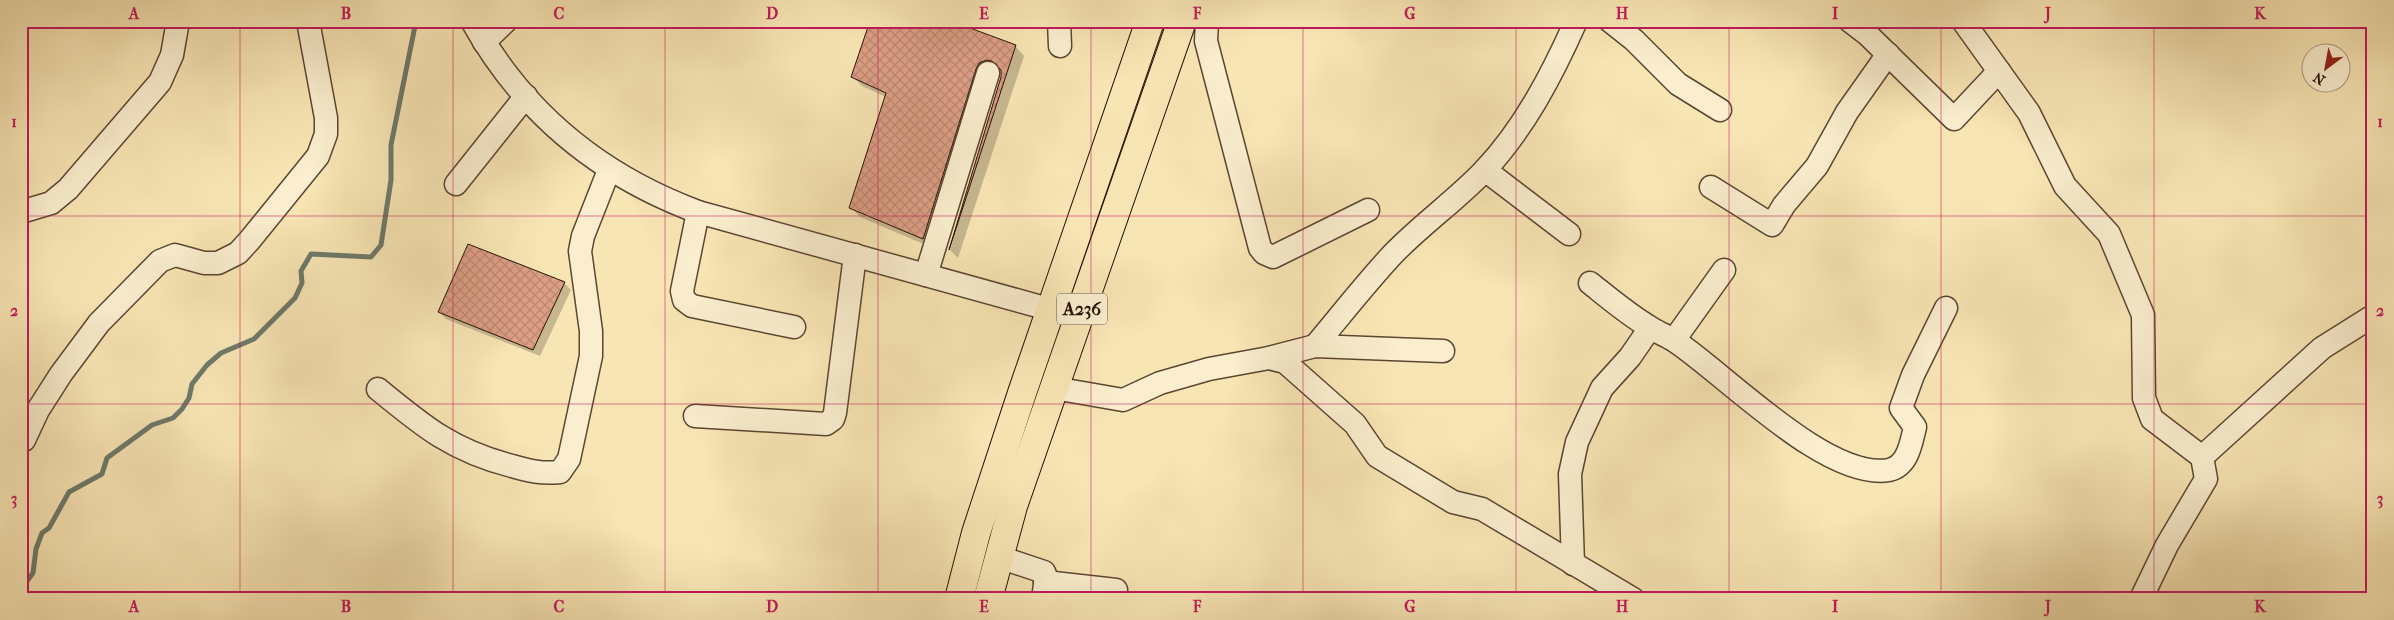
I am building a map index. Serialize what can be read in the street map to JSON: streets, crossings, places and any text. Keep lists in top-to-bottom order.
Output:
{
  "streets": {
    "highway": ["A236"]
  },
  "north": "bottom left",
  "grid": {
    "columns": [
      "A",
      "B",
      "C",
      "D",
      "E",
      "F",
      "G",
      "H",
      "I",
      "J",
      "K"
    ],
    "rows": ["1", "2", "3"]
  }
}
